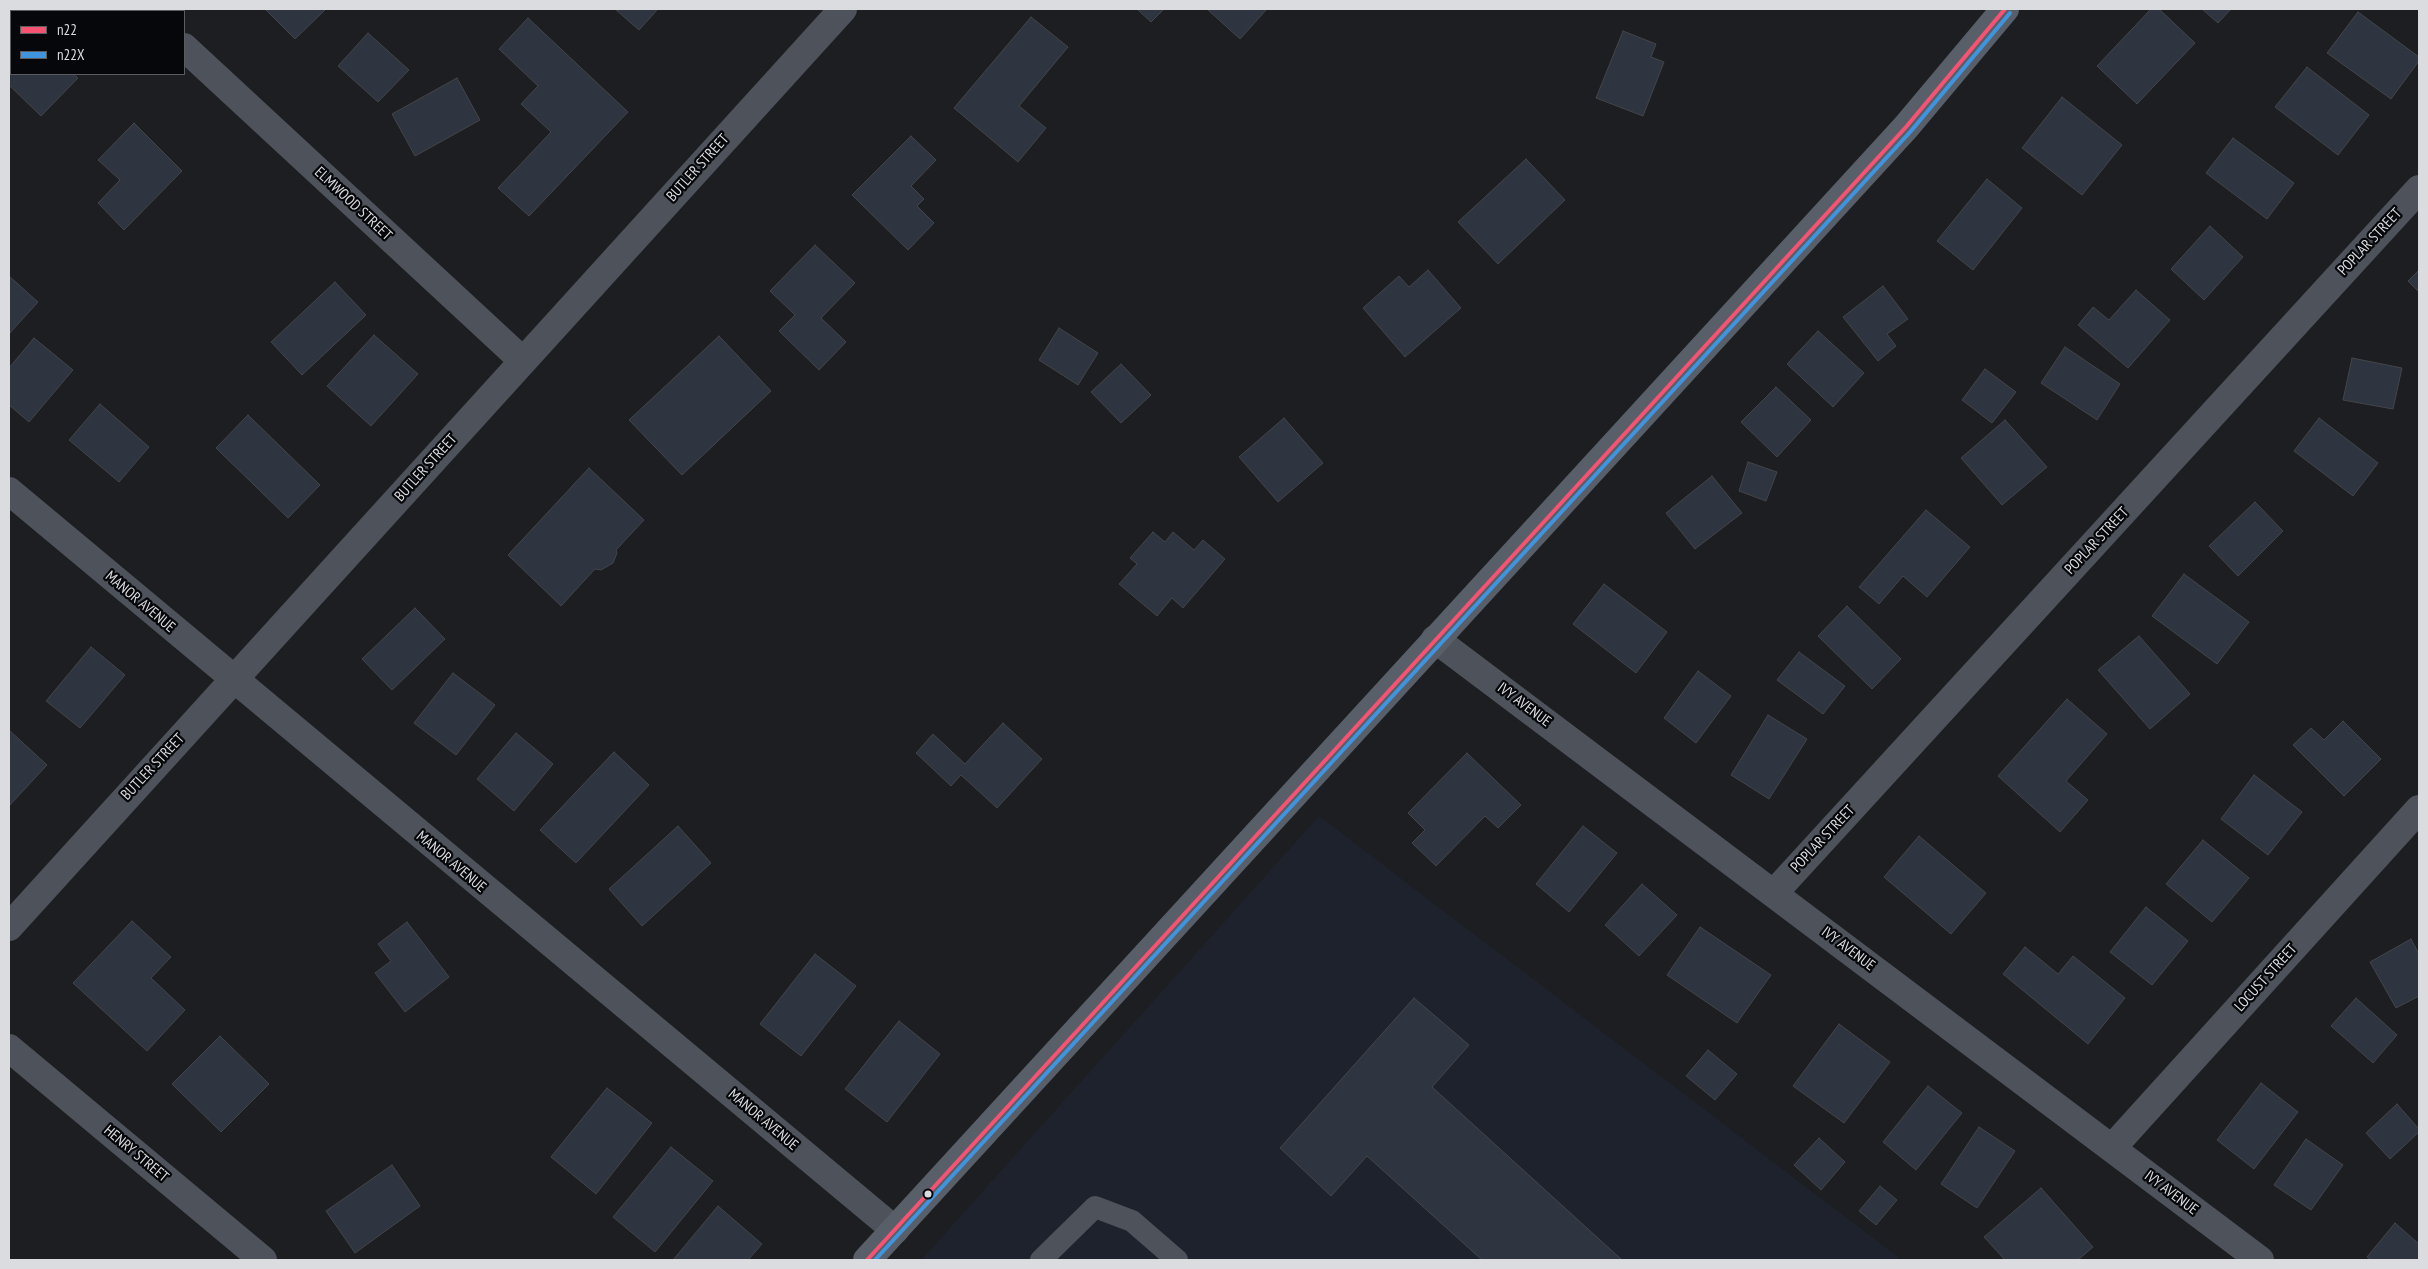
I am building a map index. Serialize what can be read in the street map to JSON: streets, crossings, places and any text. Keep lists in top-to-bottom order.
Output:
{
  "streets": {
    "street": [
      "BUTLER STREET",
      "ELMWOOD STREET",
      "POPLAR STREET",
      "MANOR AVENUE",
      "IVY AVENUE",
      "LOCUST STREET",
      "HENRY STREET"
    ]
  },
  "crossings": [
    ["BUTLER STREET", "ELMWOOD STREET"],
    ["BUTLER STREET", "MANOR AVENUE"],
    ["POPLAR STREET", "IVY AVENUE"],
    ["IVY AVENUE", "LOCUST STREET"]
  ],
  "lines": ["transit line n22", "transit line n22X"],
  "legend": ["n22", "n22X"]
}
